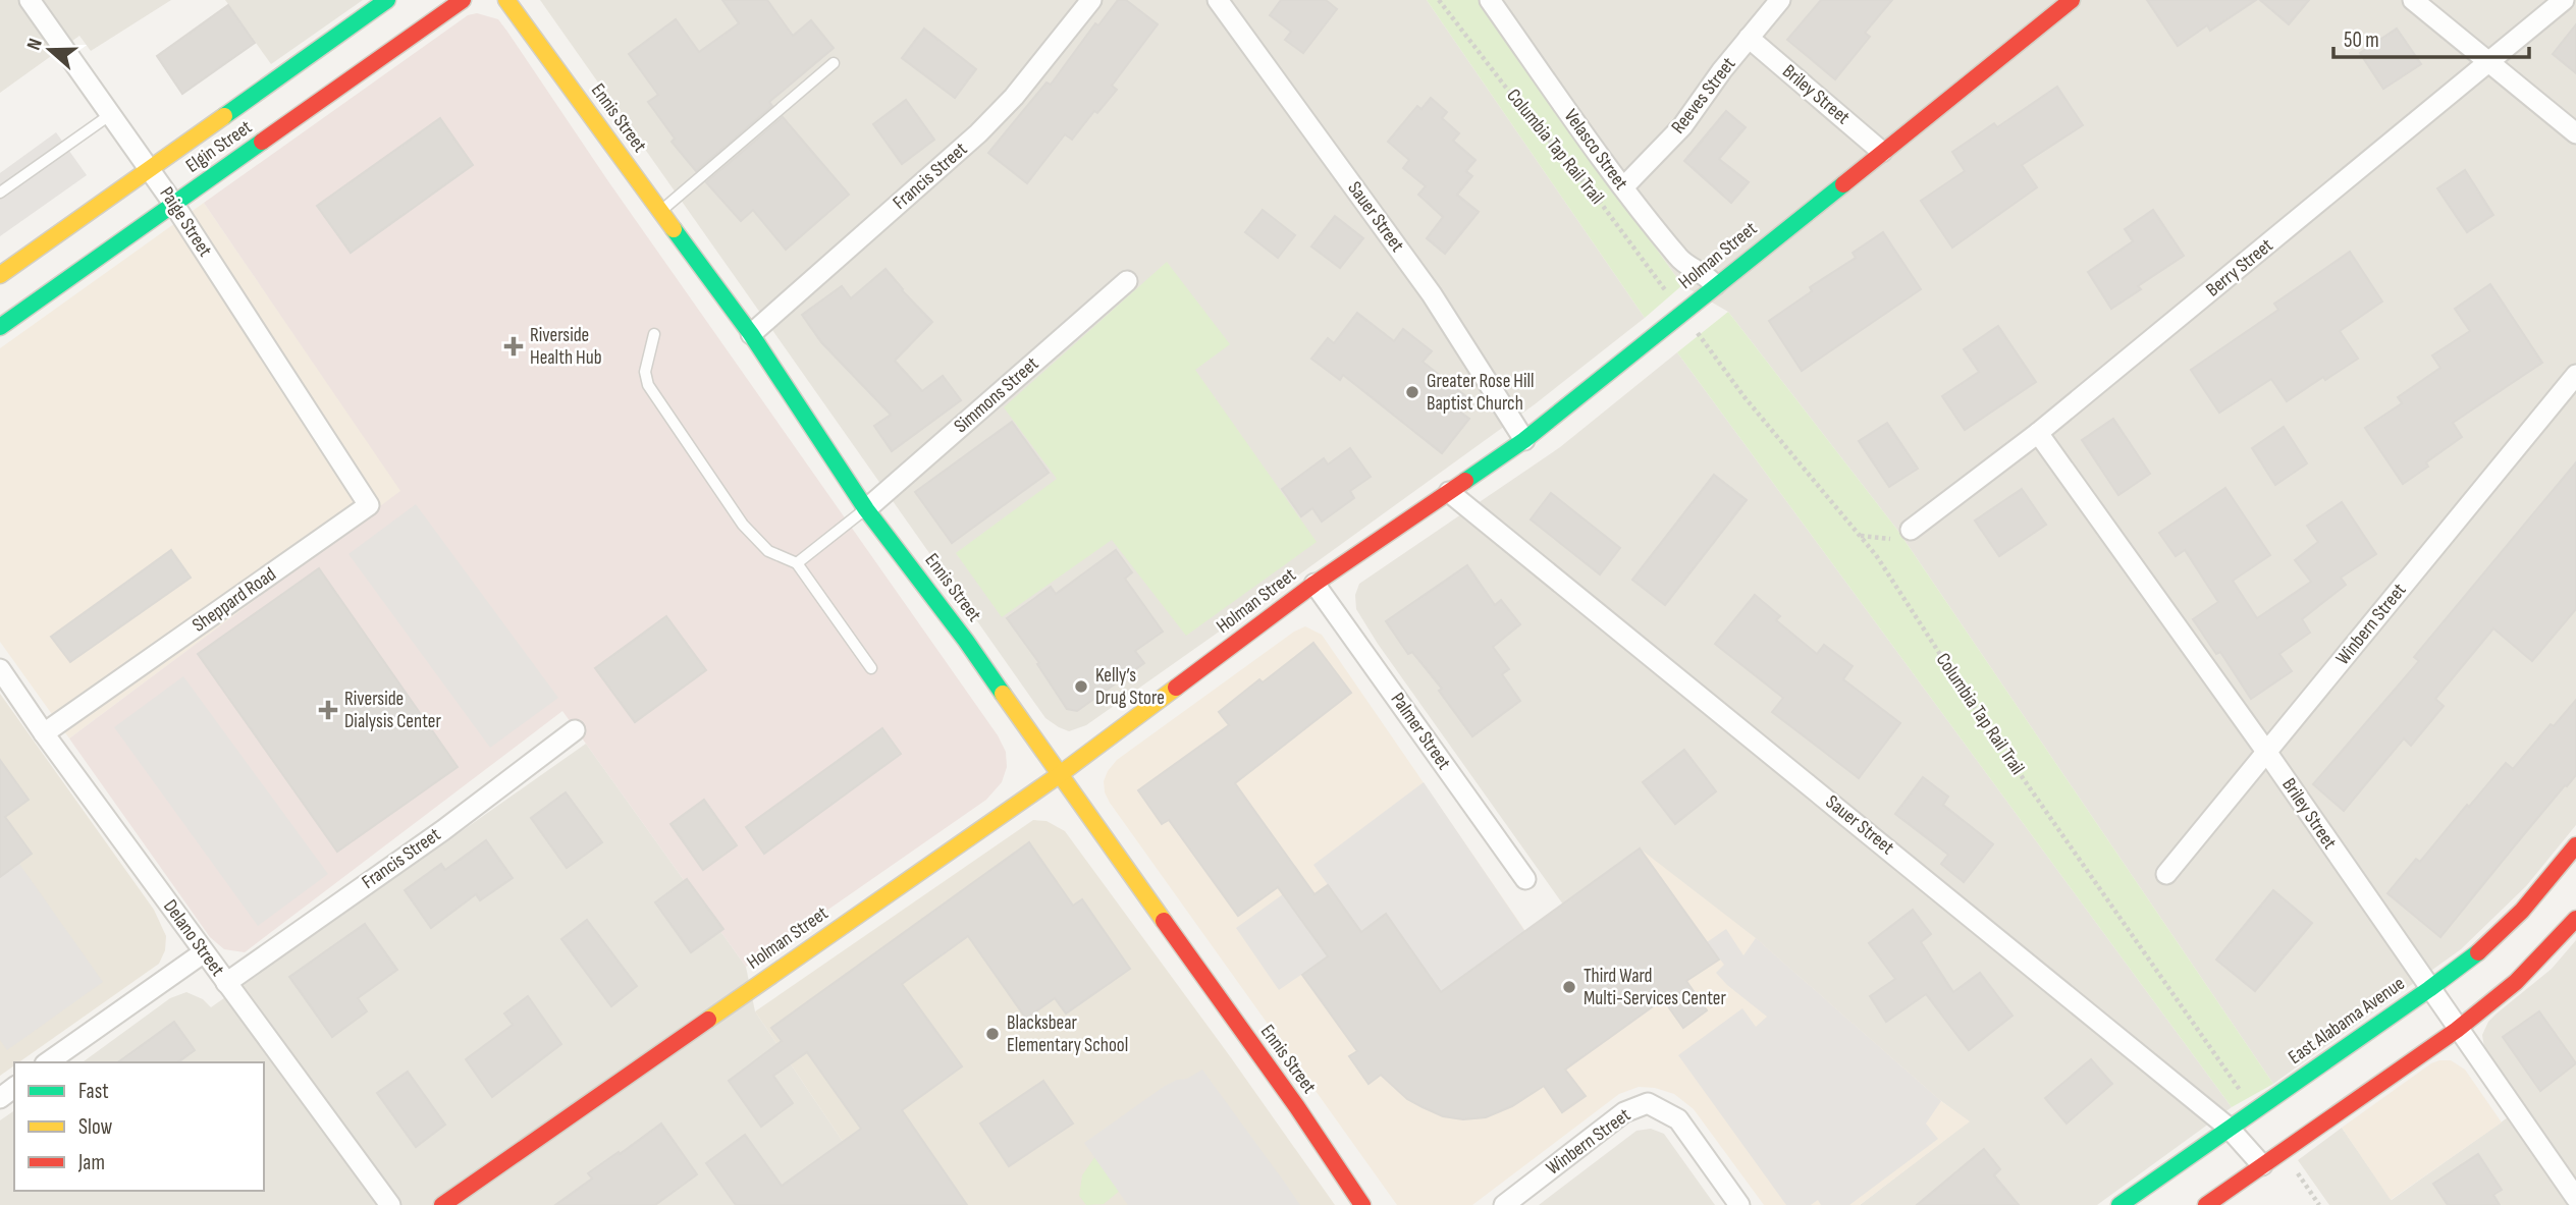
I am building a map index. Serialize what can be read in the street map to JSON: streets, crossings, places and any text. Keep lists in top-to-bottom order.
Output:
{
  "streets": {
    "street": [
      "Briley Street",
      "Reeves Street",
      "Ennis Street",
      "Elgin Street",
      "Velasco Street",
      "Francis Street",
      "Sauer Street",
      "Paige Street",
      "Holman Street",
      "Berry Street",
      "Simmons Street",
      "Sheppard Road",
      "Winbern Street",
      "Palmer Street",
      "Delano Street",
      "East Alabama Avenue"
    ],
    "path": ["Columbia Tap Rail Trail"]
  },
  "crossings": [
    ["Briley Street", "Reeves Street"],
    ["Briley Street", "Holman Street"],
    ["Briley Street", "Berry Street"],
    ["Briley Street", "Winbern Street"],
    ["Briley Street", "East Alabama Avenue"],
    ["Reeves Street", "Velasco Street"],
    ["Ennis Street", "Francis Street"],
    ["Ennis Street", "Holman Street"],
    ["Ennis Street", "Simmons Street"],
    ["Elgin Street", "Paige Street"],
    ["Velasco Street", "Holman Street"],
    ["Francis Street", "Delano Street"],
    ["Sauer Street", "Holman Street"],
    ["Sauer Street", "East Alabama Avenue"],
    ["Paige Street", "Sheppard Road"],
    ["Holman Street", "Palmer Street"],
    ["Sheppard Road", "Delano Street"]
  ],
  "places": {
    "health": ["Riverside Health Hub", "Riverside Dialysis Center"],
    "other": [
      "Greater Rose Hill Baptist Church",
      "Kelly’s Drug Store",
      "Third Ward Multi-Services Center",
      "Blacksbear Elementary School"
    ]
  },
  "legend": ["Fast", "Slow", "Jam"],
  "scale_bar": "50 m",
  "north": "left"
}
